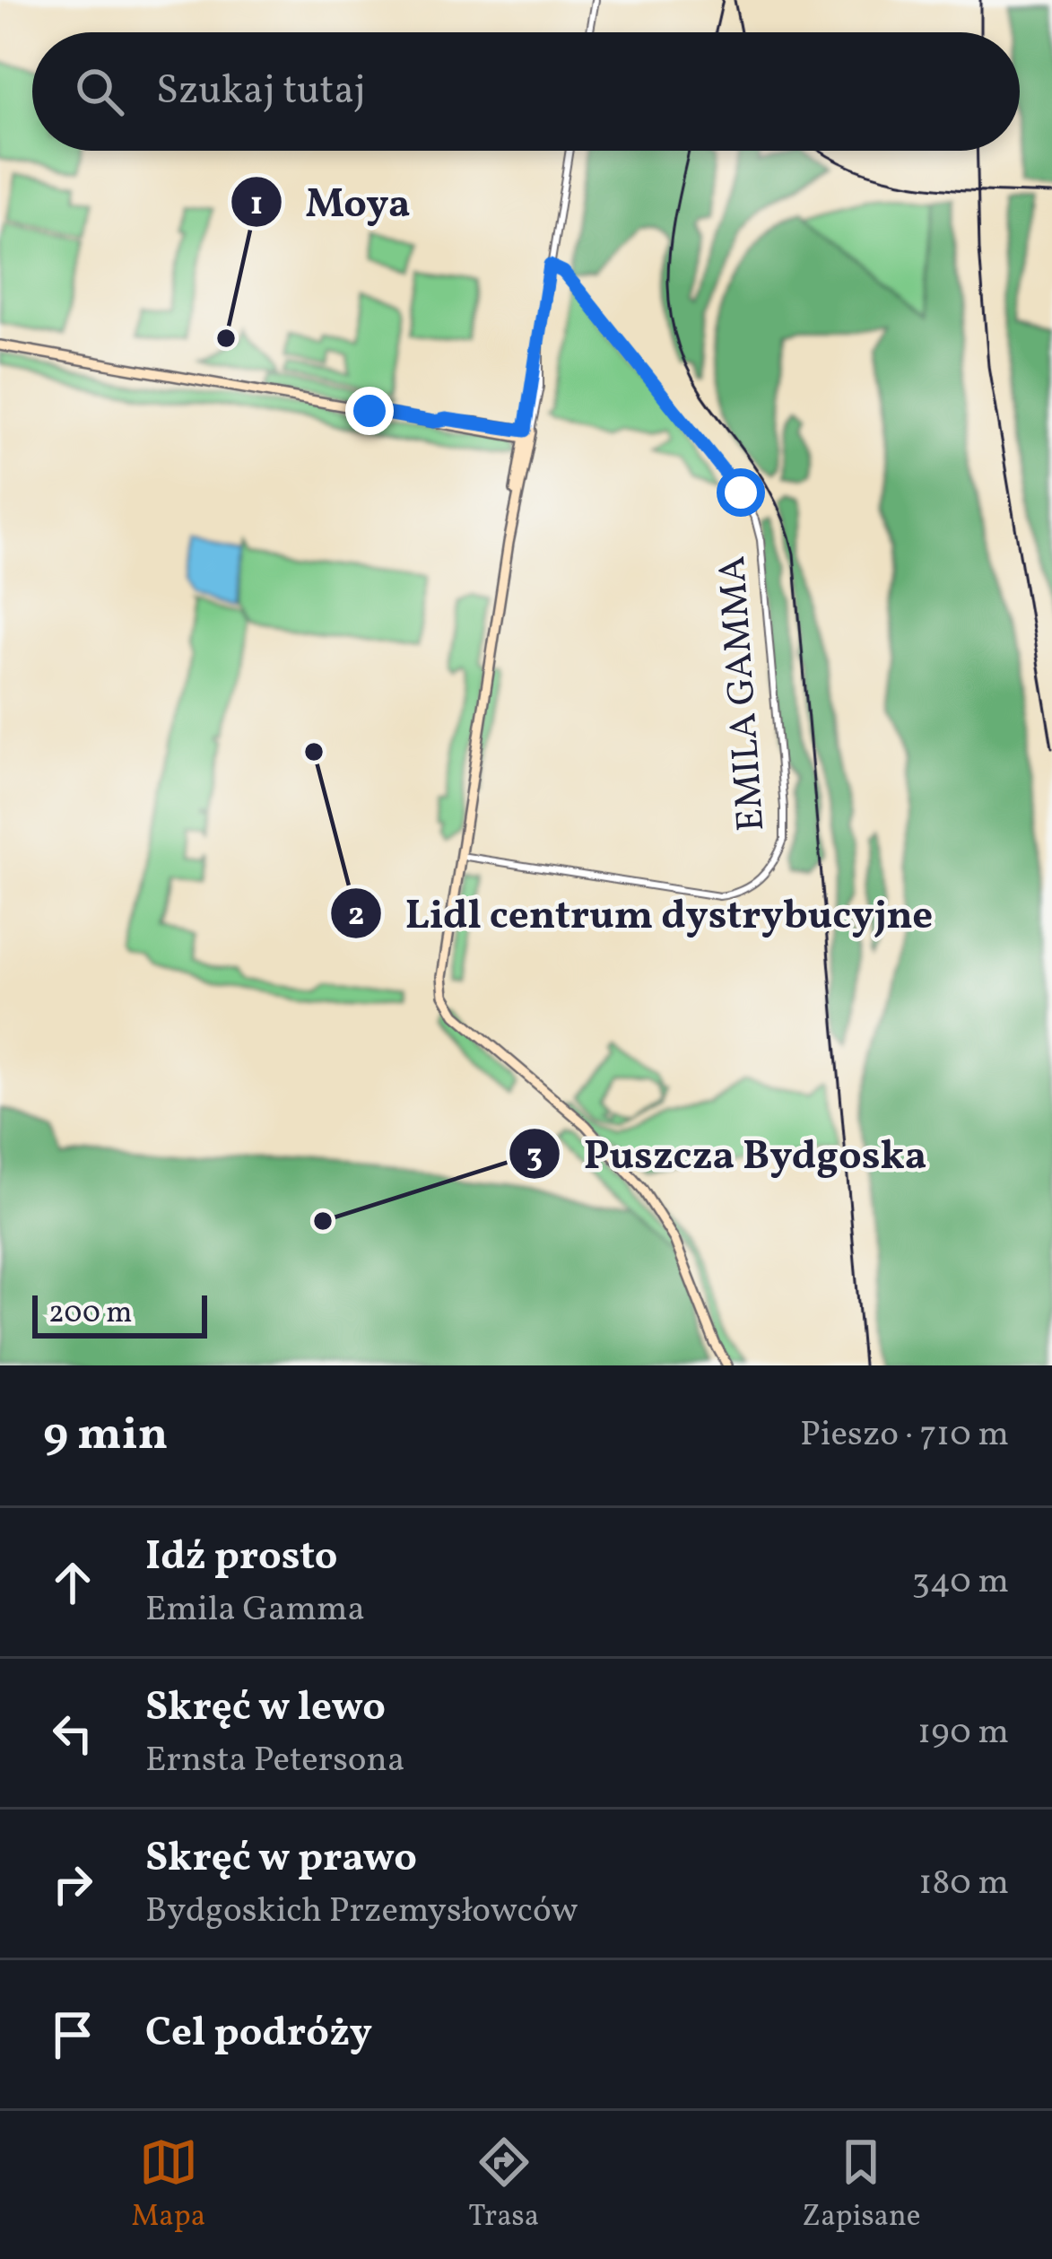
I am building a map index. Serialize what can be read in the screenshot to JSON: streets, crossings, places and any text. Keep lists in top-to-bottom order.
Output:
{
  "streets": {
    "street": ["EMILA GAMMA"]
  },
  "places": ["Moya", "Lidl centrum dystrybucyjne", "Puszcza Bydgoska"],
  "scale_bar": "200 m",
  "page": {
    "search": "Szukaj tutaj",
    "scale": "200 m",
    "heading": ["9 min", "Pieszo · 710 m"],
    "list": [
      ["Idź prosto", "Emila Gamma", "340 m"],
      ["Skręć w lewo", "Ernsta Petersona", "190 m"],
      ["Skręć w prawo", "Bydgoskich Przemysłowców", "180 m"],
      "Cel podróży"
    ],
    "nav": ["Mapa", "Trasa", "Zapisane"]
  }
}
